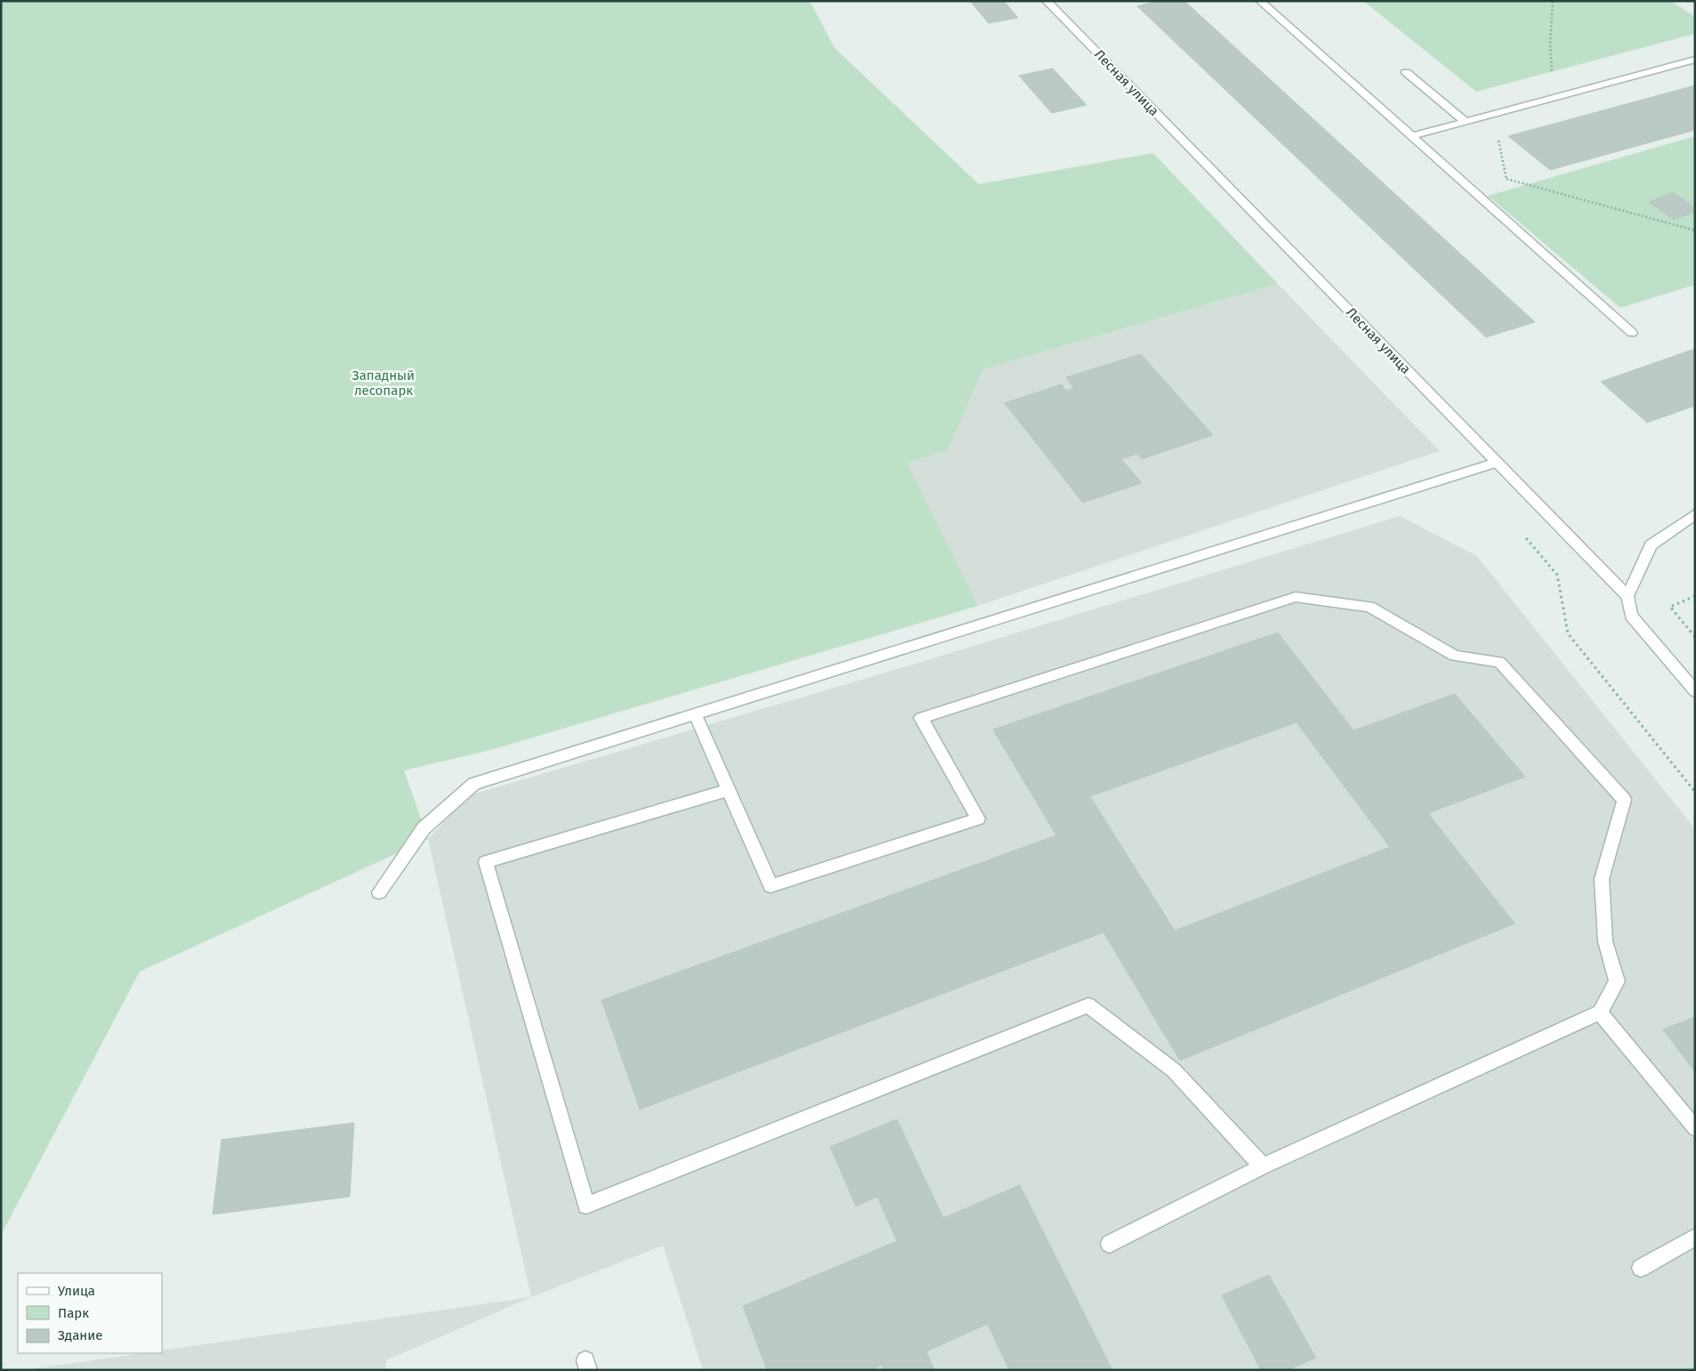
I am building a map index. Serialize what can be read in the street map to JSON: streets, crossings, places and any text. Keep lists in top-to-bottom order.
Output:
{
  "streets": {
    "street": ["Лесная улица"]
  },
  "parks": ["Западный лесопарк"],
  "legend": ["Улица", "Парк", "Здание"]
}
